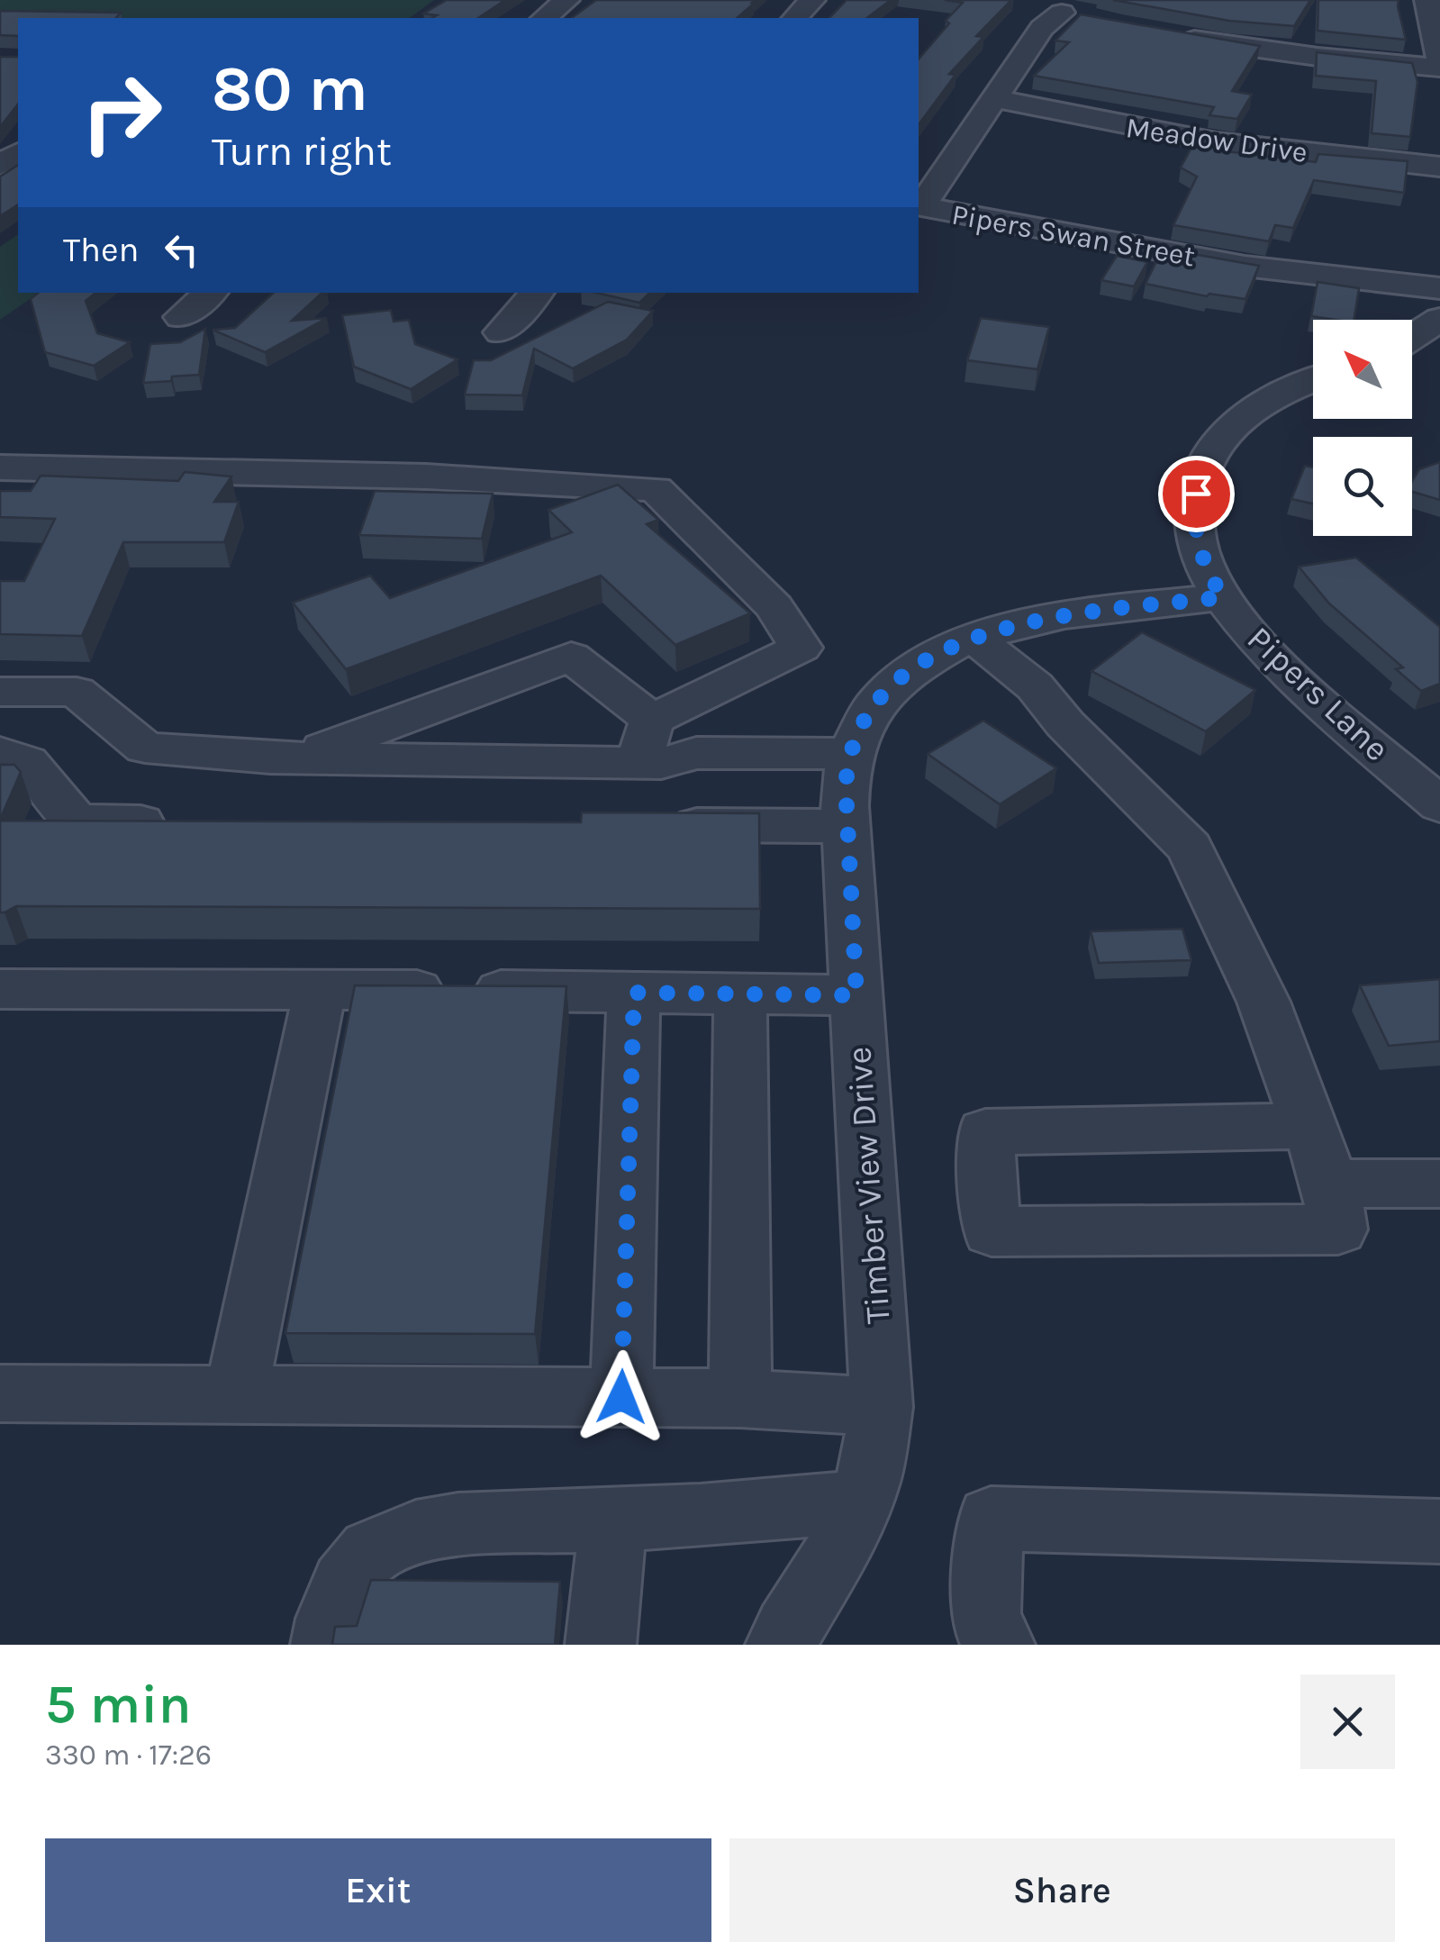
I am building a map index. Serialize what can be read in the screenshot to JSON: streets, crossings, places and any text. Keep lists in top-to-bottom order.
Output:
{
  "streets": {
    "street": [
      "Meadow Drive",
      "Pipers Swan Street",
      "Pipers Lane",
      "Timber View Drive"
    ]
  },
  "crossings": [
    ["Meadow Drive", "Pipers Swan Street"],
    ["Pipers Lane", "Timber View Drive"]
  ],
  "north": "top left",
  "page": {
    "turn": ["80 m", "Turn right"],
    "then": "Then",
    "heading": ["5 min", "330 m · 17:26"],
    "buttons": ["Exit", "Share"]
  }
}
